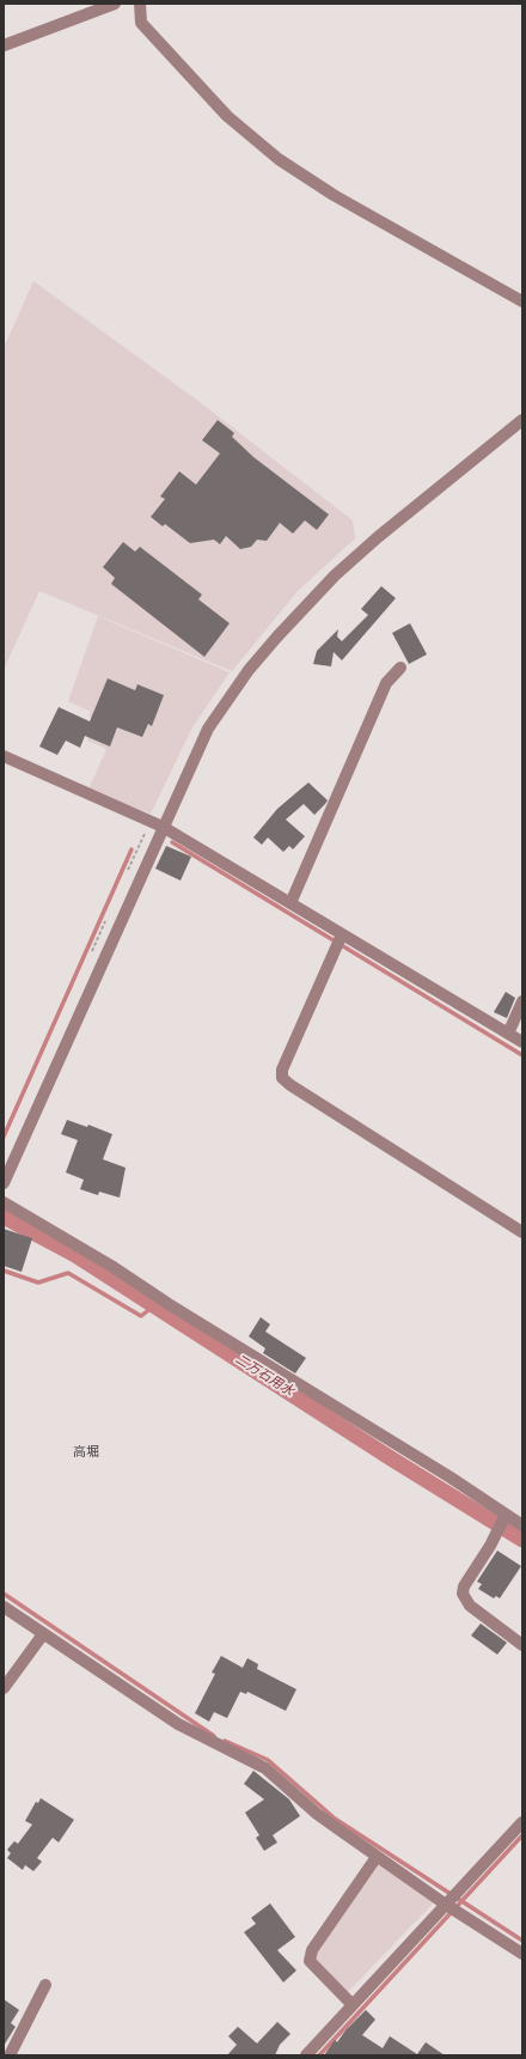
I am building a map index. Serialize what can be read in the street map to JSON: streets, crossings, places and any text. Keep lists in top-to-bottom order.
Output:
{
  "districts": ["高堀"],
  "water": ["二万石用水"]
}
